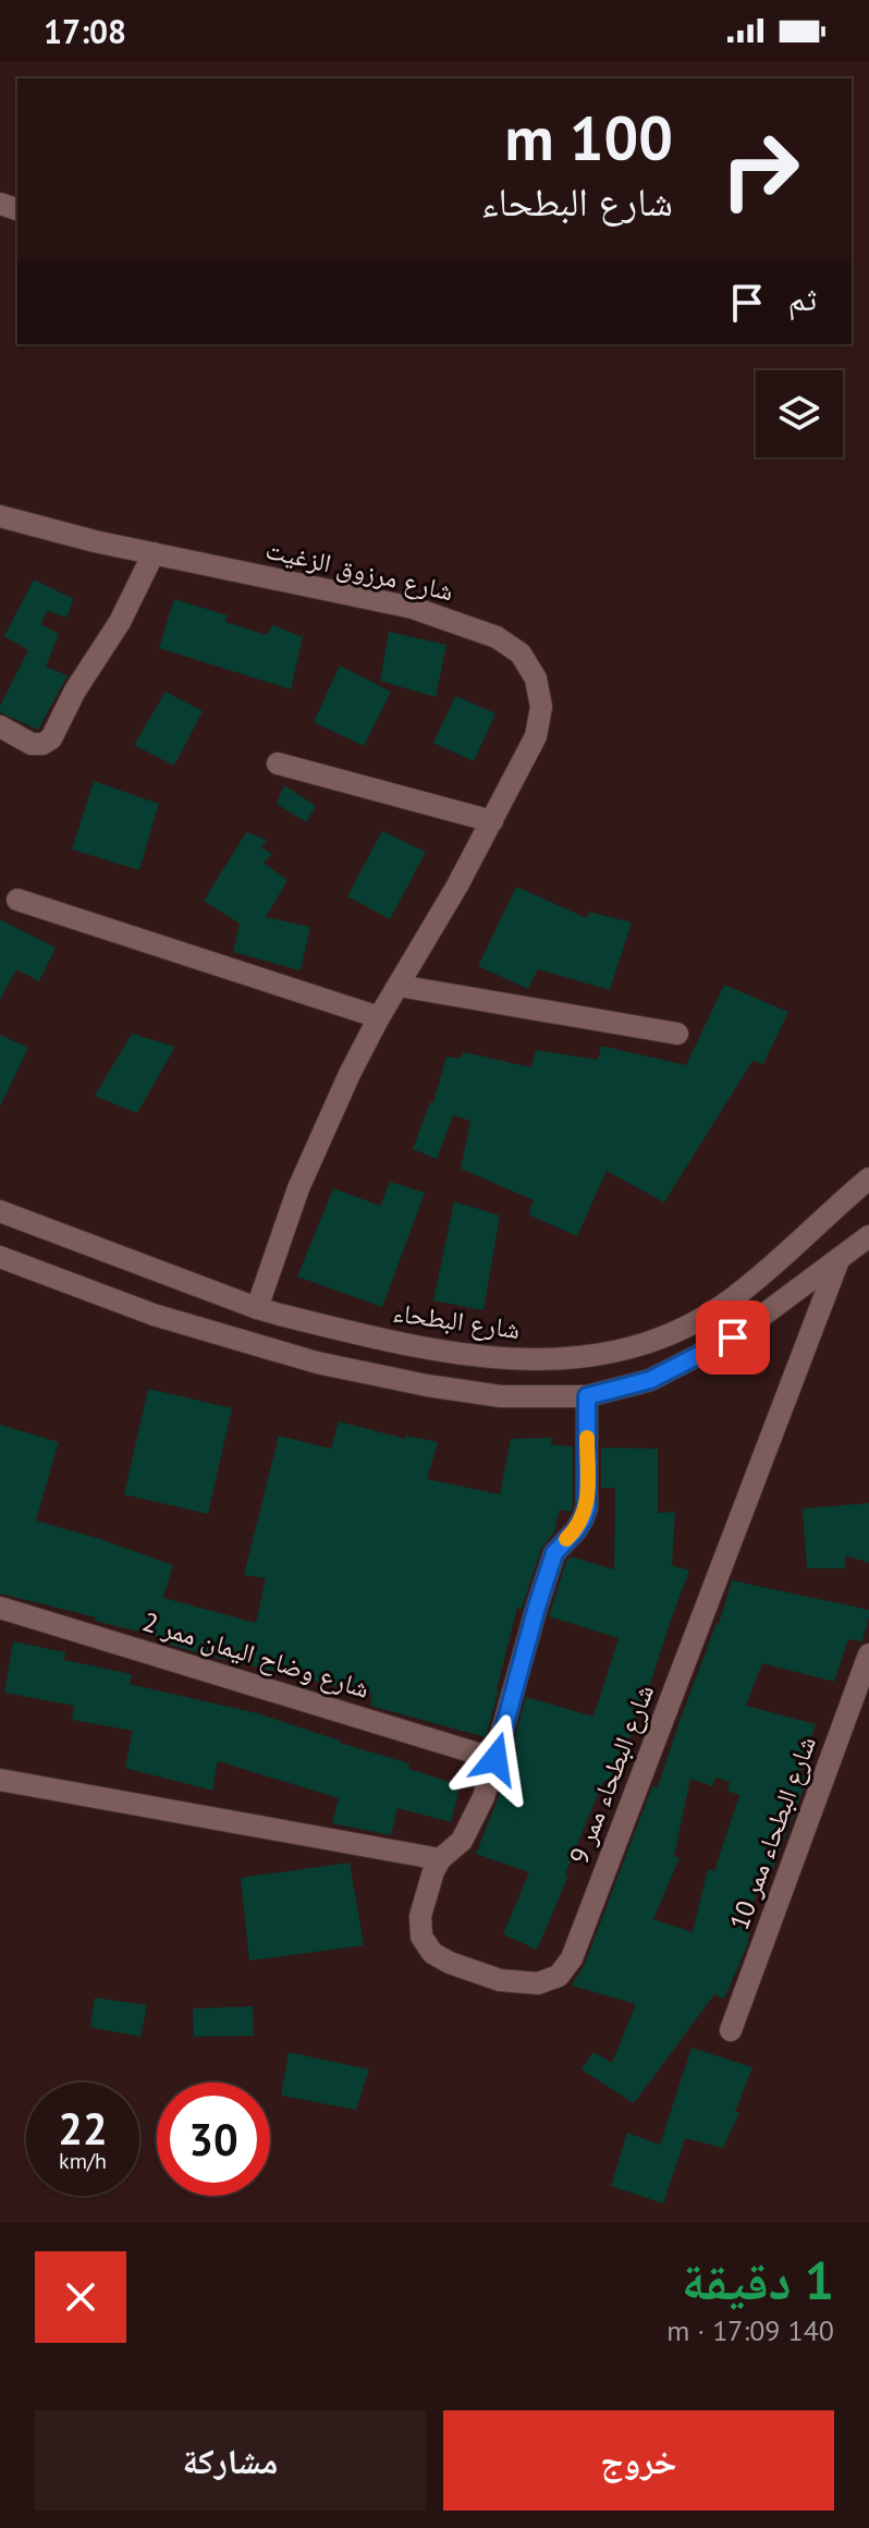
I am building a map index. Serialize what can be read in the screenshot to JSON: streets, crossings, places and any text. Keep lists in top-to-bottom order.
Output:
{
  "streets": {
    "street": [
      "شارع مرزوق الزغيت",
      "شارع البطحاء",
      "شارع وضاح اليمان ممر 2",
      "شارع البطحاء ممر 9",
      "شارع البطحاء ممر 10"
    ]
  },
  "crossings": [
    ["شارع مرزوق الزغيت", "شارع البطحاء"],
    ["شارع وضاح اليمان ممر 2", "شارع البطحاء ممر 9"]
  ],
  "page": {
    "status": "17:08",
    "turn": ["100 m", "شارع البطحاء"],
    "then": "ثم",
    "speed": "22 km/h",
    "limit": "30",
    "heading": ["1 دقيقة", "140 m · 17:09"],
    "buttons": ["خروج", "مشاركة"]
  }
}
